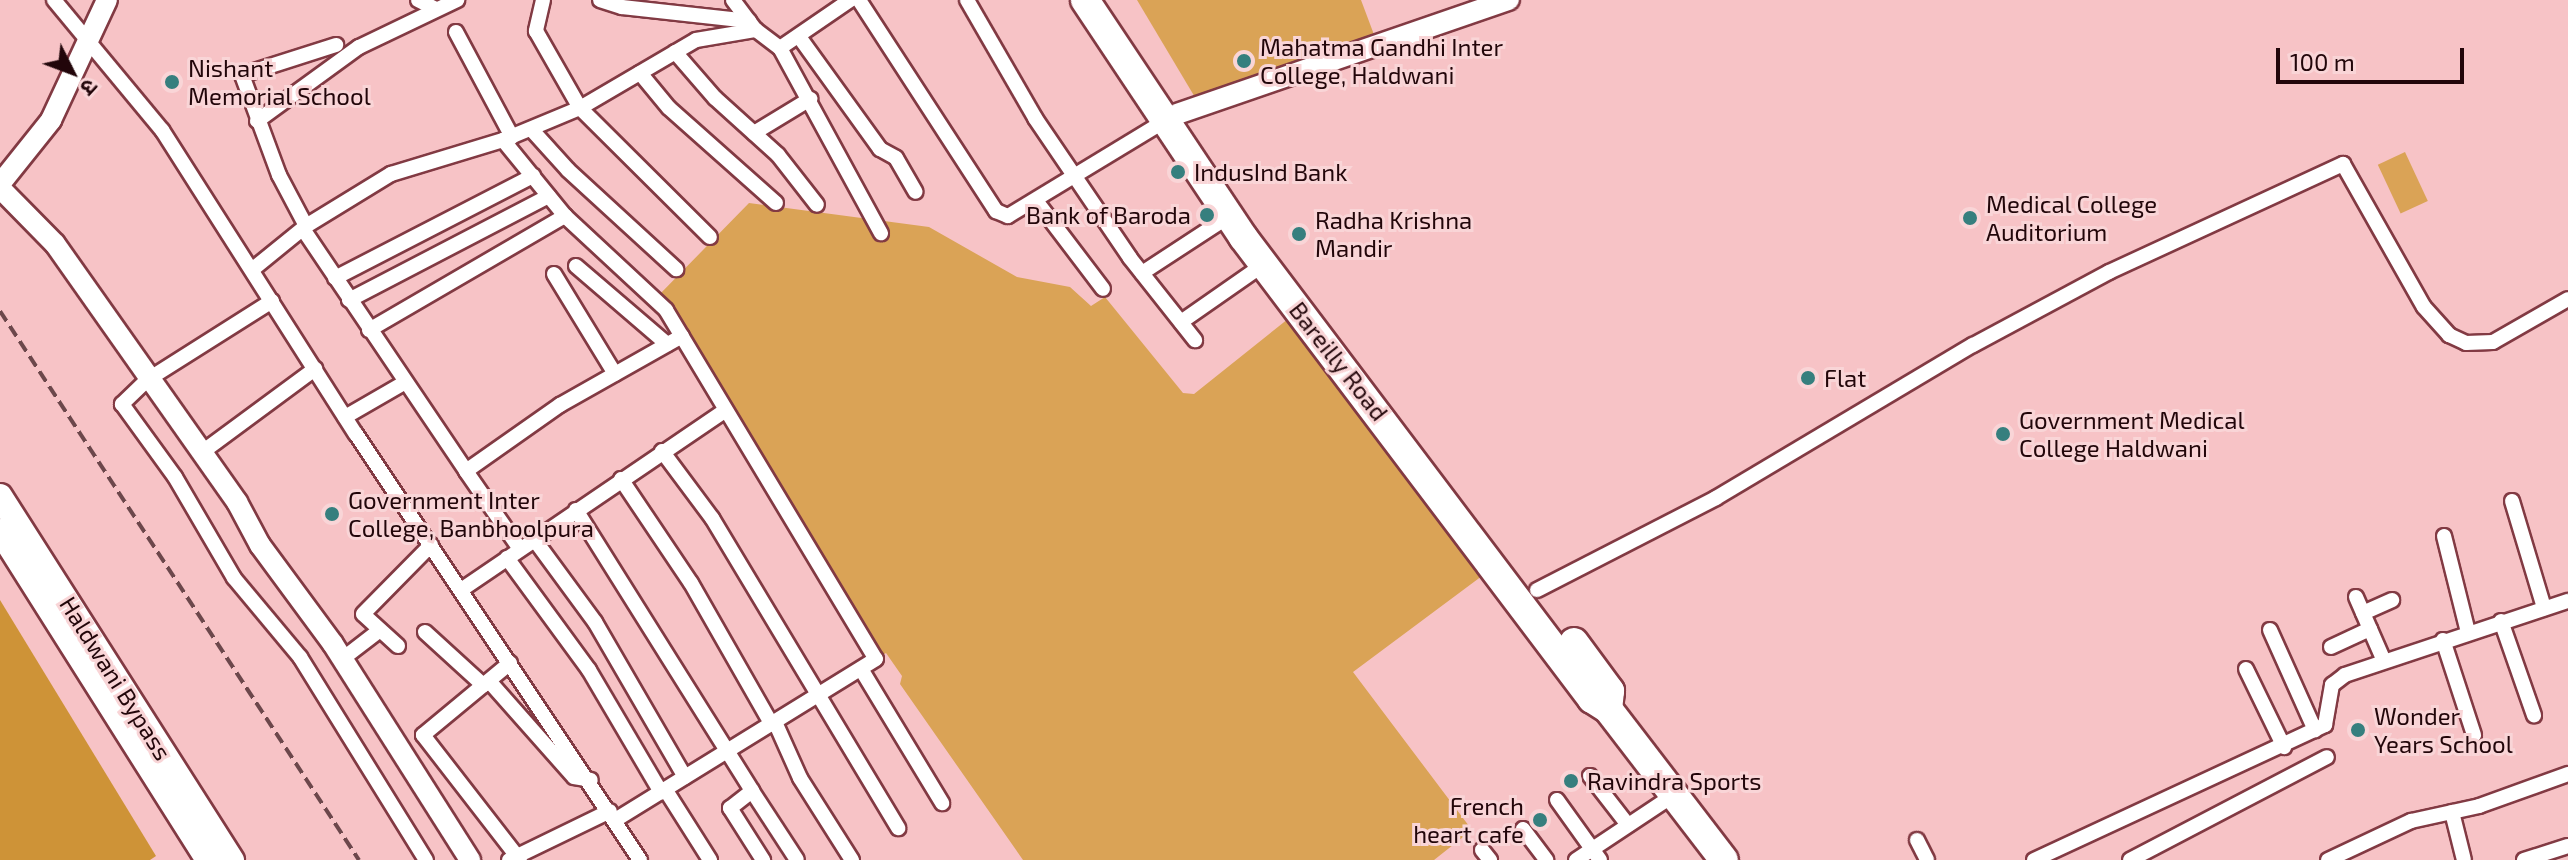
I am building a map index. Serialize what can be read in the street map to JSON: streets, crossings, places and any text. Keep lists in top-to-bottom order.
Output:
{
  "streets": {
    "highway": ["Bareilly Road"],
    "main road": ["Haldwani Bypass"]
  },
  "places": [
    "Mahatma Gandhi Inter College, Haldwani",
    "Nishant Memorial School",
    "IndusInd Bank",
    "Bank of Baroda",
    "Medical College Auditorium",
    "Radha Krishna Mandir",
    "Flat",
    "Government Medical College Haldwani",
    "Government Inter College, Banbhoolpura",
    "Wonder Years School",
    "Ravindra Sports",
    "French heart cafe"
  ],
  "scale_bar": "100 m",
  "north": "bottom right"
}
